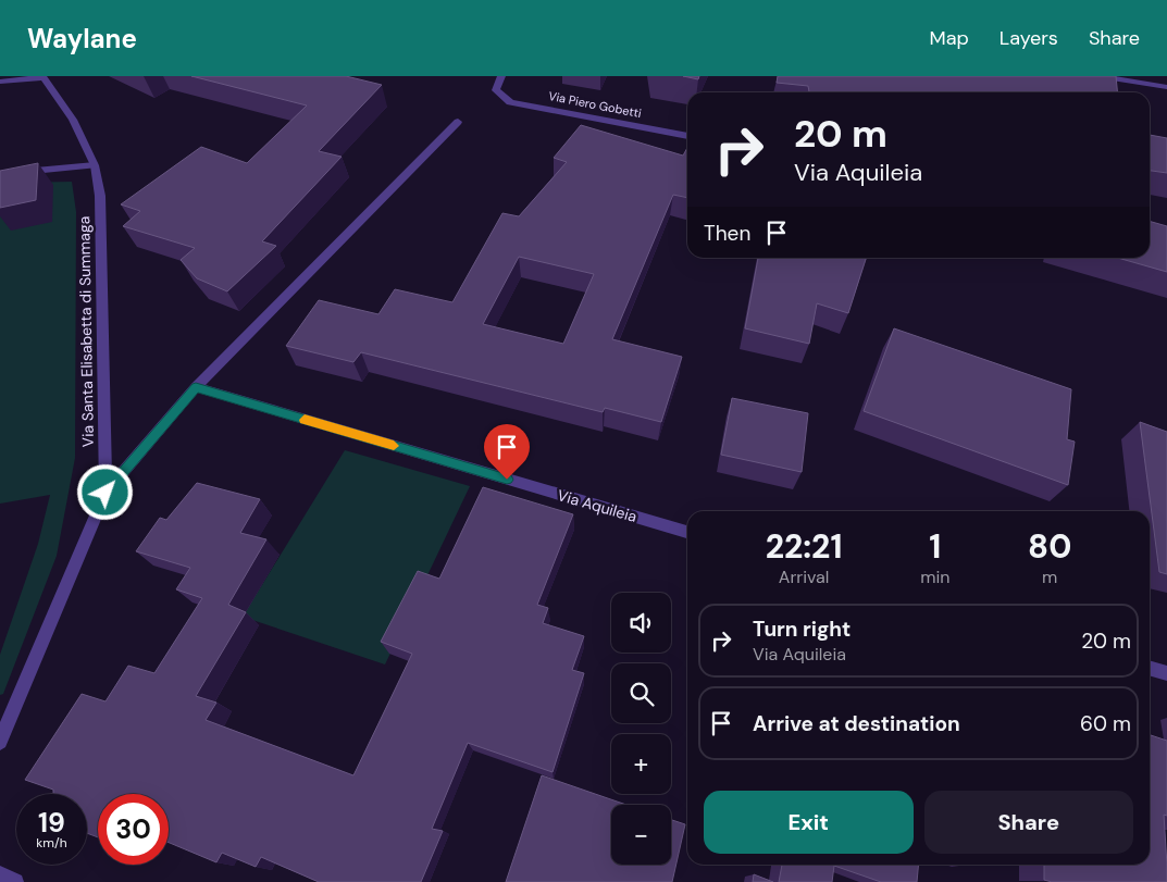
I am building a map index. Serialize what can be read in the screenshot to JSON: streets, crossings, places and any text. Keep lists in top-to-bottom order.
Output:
{
  "streets": {
    "street": ["Via Piero Gobetti", "Via Santa Elisabetta di Summaga", "Via Aquileia"]
  },
  "page": {
    "header": "Waylane",
    "nav": ["Map", "Layers", "Share"],
    "turn": ["20 m", "Via Aquileia"],
    "then": "Then",
    "eta": [
      "22:21",
      "Arrival",
      "1",
      "min",
      "80",
      "m"
    ],
    "map_buttons": ["+", "−"],
    "list": [
      {
        "name": "Turn right",
        "note": "Via Aquileia",
        "value": "20 m"
      },
      {
        "name": "Arrive at destination",
        "value": "60 m"
      }
    ],
    "buttons": ["Exit", "Share"],
    "speed": "19 km/h",
    "limit": "30"
  }
}
